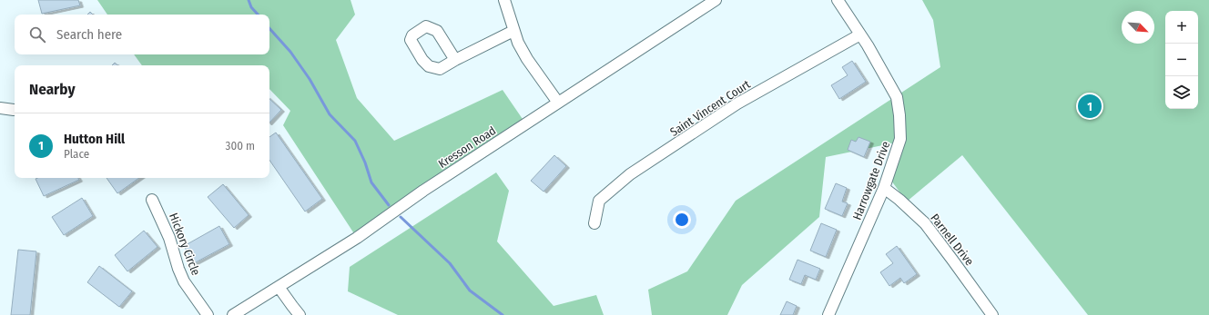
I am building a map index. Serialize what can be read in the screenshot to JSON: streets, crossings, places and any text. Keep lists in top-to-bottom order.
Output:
{
  "streets": {
    "street": [
      "Saint Vincent Court",
      "Kresson Road",
      "Harrowgate Drive",
      "Parnell Drive",
      "Hickory Circle"
    ]
  },
  "crossings": [
    ["Saint Vincent Court", "Harrowgate Drive"],
    ["Harrowgate Drive", "Parnell Drive"]
  ],
  "north": "bottom right",
  "page": {
    "map_buttons": ["+", "−"],
    "search": "Search here",
    "heading": "Nearby",
    "pins": "1",
    "list": [
      {
        "mark": "1",
        "name": "Hutton Hill",
        "note": "Place",
        "value": "300 m"
      }
    ]
  }
}
